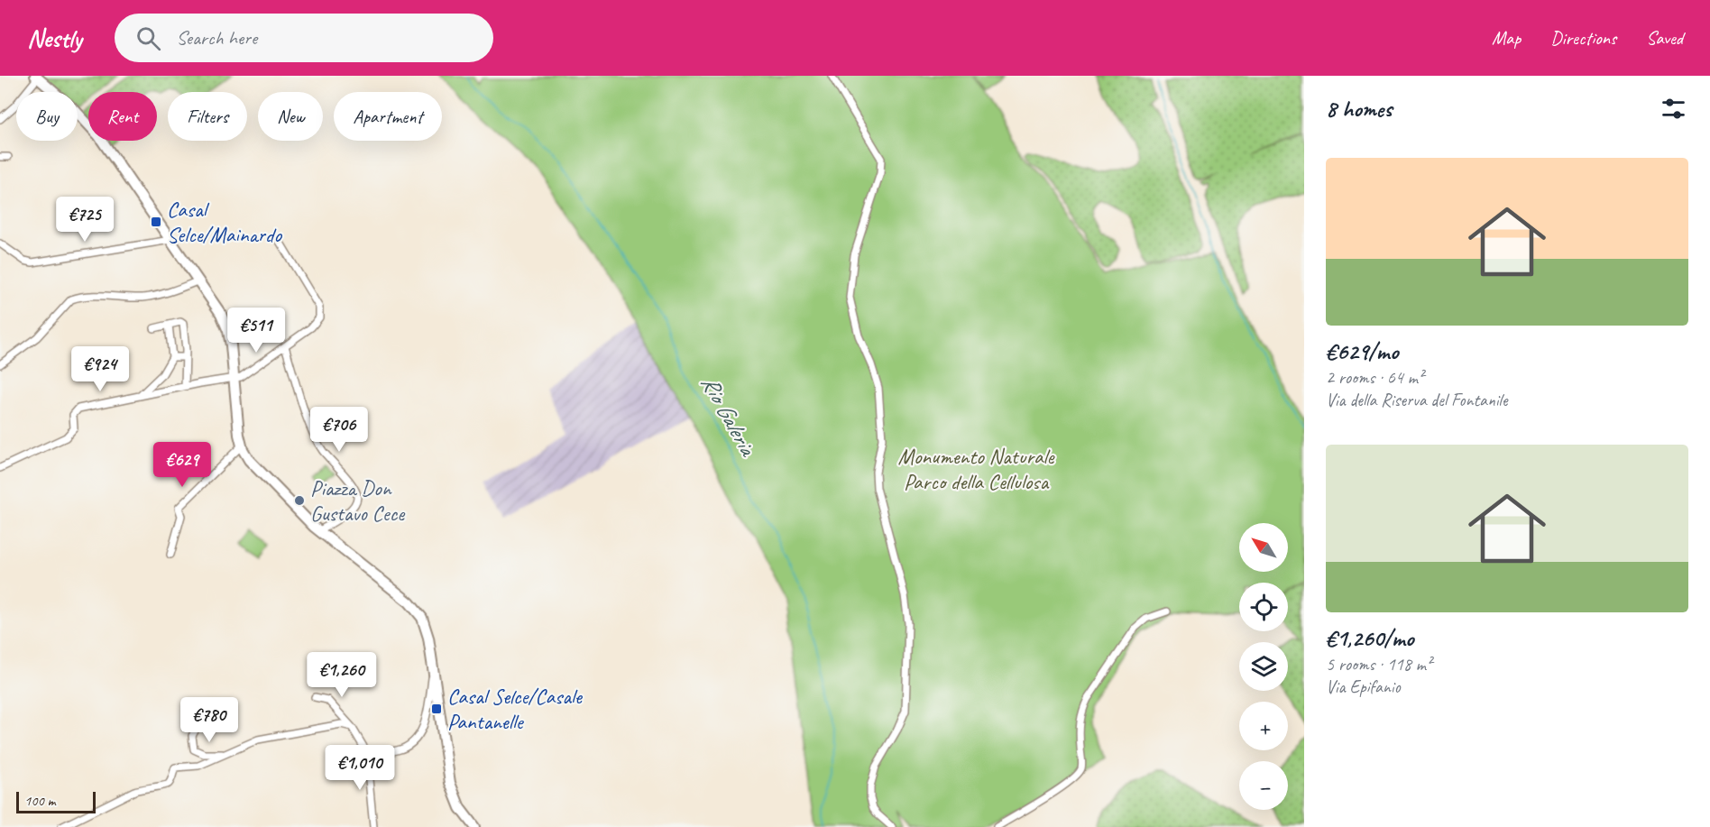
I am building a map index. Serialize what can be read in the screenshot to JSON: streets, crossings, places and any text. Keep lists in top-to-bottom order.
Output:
{
  "water": ["Rio Galeria"],
  "parks": ["Monumento Naturale Parco della Cellulosa"],
  "places": {
    "transit": ["Casal Selce/Mainardo", "Casal Selce/Casale Pantanelle"],
    "other": ["Piazza Don Gustavo Cece"]
  },
  "scale_bar": "100 m",
  "north": "top left",
  "page": {
    "header": "Nestly",
    "search": "Search here",
    "nav": ["Map", "Directions", "Saved"],
    "heading": "8 homes",
    "chip": [
      "Buy",
      "Rent",
      "Filters",
      "New",
      "Apartment"
    ],
    "list": [
      {
        "name": "€629/mo",
        "note": "2 rooms · 64 m² · Via della Riserva del Fontanile"
      },
      {
        "name": "€1,260/mo",
        "note": "5 rooms · 118 m² · Via Epifanio"
      }
    ],
    "price": [
      "€725",
      "€511",
      "€924",
      "€706",
      "€629",
      "€1,260",
      "€780",
      "€1,010"
    ],
    "map_buttons": ["+", "−"],
    "scale": "100 m"
  }
}
